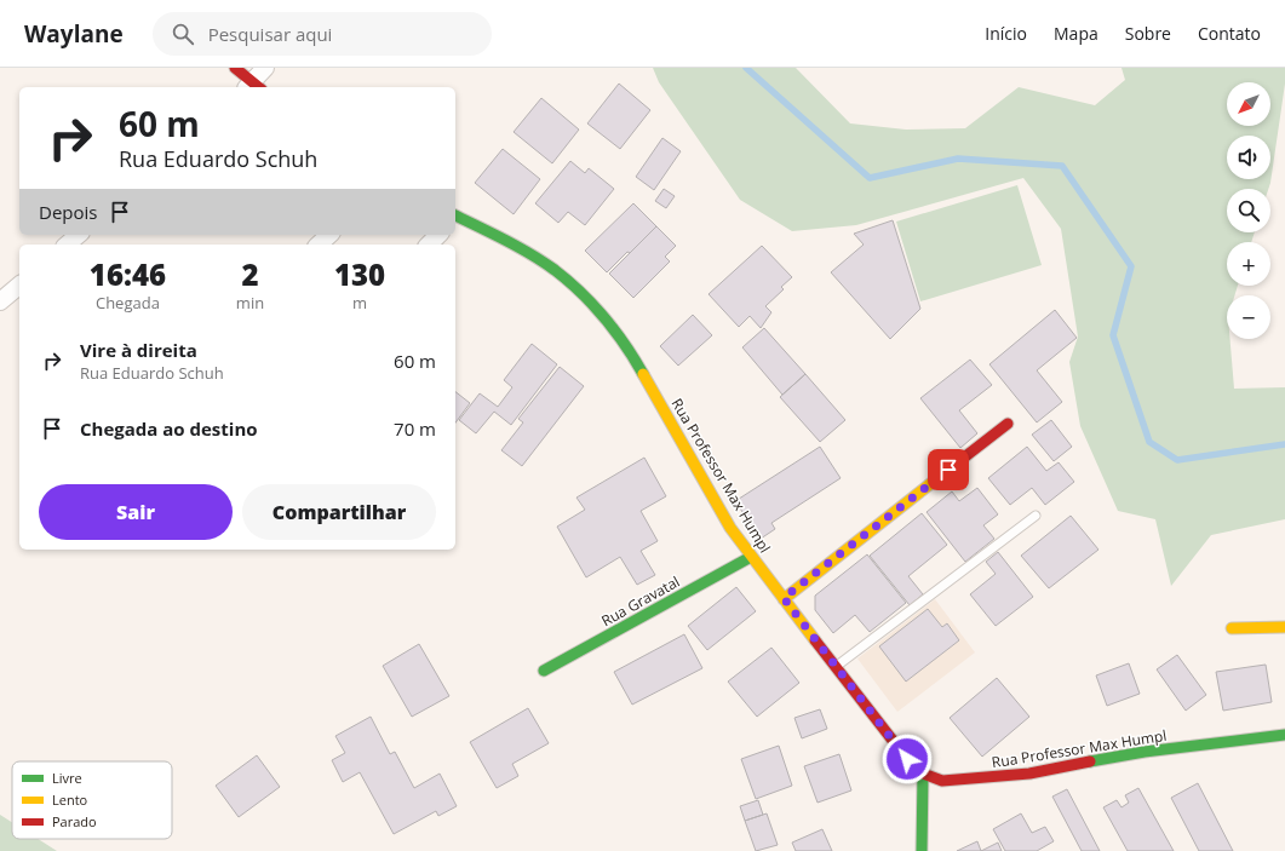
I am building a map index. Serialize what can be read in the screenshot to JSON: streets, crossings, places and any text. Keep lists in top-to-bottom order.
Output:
{
  "streets": {
    "street": ["Rua Professor Max Humpl", "Rua Gravatal"]
  },
  "crossings": [
    ["Rua Professor Max Humpl", "Rua Gravatal"]
  ],
  "legend": ["Livre", "Lento", "Parado"],
  "north": "bottom left",
  "page": {
    "header": "Waylane",
    "search": "Pesquisar aqui",
    "nav": [
      "Início",
      "Mapa",
      "Sobre",
      "Contato"
    ],
    "map_buttons": ["+", "−"],
    "turn": ["60 m", "Rua Eduardo Schuh"],
    "then": "Depois",
    "eta": [
      "16:46",
      "Chegada",
      "2",
      "min",
      "130",
      "m"
    ],
    "list": [
      {
        "name": "Vire à direita",
        "note": "Rua Eduardo Schuh",
        "value": "60 m"
      },
      {
        "name": "Chegada ao destino",
        "value": "70 m"
      }
    ],
    "buttons": ["Sair", "Compartilhar"]
  }
}
